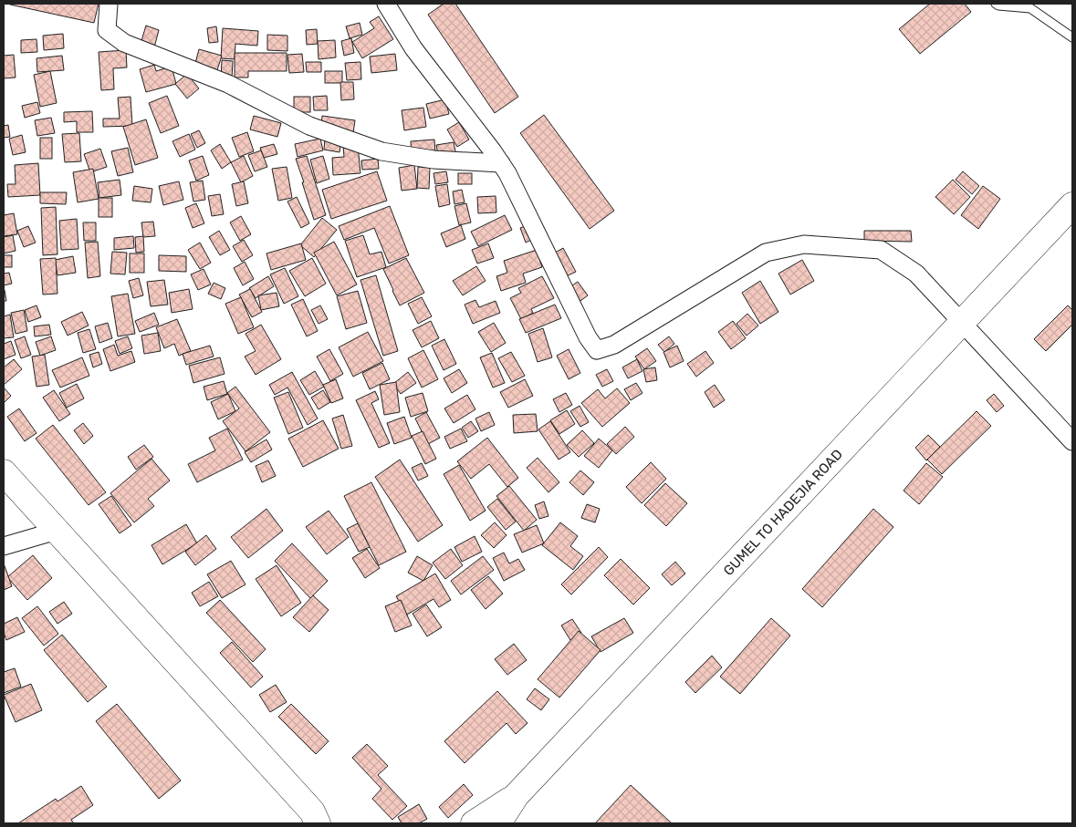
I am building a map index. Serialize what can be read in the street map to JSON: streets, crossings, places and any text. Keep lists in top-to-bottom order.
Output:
{
  "streets": {
    "main road": ["GUMEL TO HADEJIA ROAD"]
  }
}
